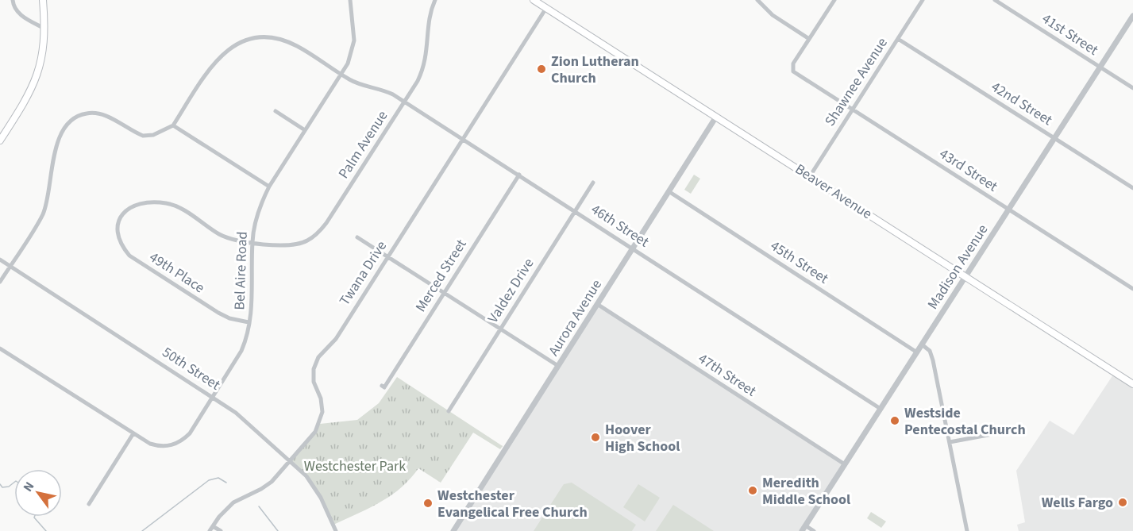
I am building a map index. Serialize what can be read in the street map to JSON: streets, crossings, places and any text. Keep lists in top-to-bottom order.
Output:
{
  "streets": {
    "main road": ["Beaver Avenue"],
    "street": [
      "41st Street",
      "Shawnee Avenue",
      "42nd Street",
      "Palm Avenue",
      "43rd Street",
      "46th Street",
      "45th Street",
      "Madison Avenue",
      "Bel Aire Road",
      "49th Place",
      "Twana Drive",
      "Merced Street",
      "Valdez Drive",
      "Aurora Avenue",
      "50th Street",
      "47th Street"
    ]
  },
  "crossings": [
    ["41st Street", "Madison Avenue"],
    ["Shawnee Avenue", "42nd Street"],
    ["Shawnee Avenue", "43rd Street"],
    ["Shawnee Avenue", "Beaver Avenue"],
    ["42nd Street", "Madison Avenue"],
    ["Palm Avenue", "46th Street"],
    ["Palm Avenue", "Bel Aire Road"],
    ["Palm Avenue", "49th Place"],
    ["43rd Street", "Madison Avenue"],
    ["Beaver Avenue", "Madison Avenue"],
    ["Beaver Avenue", "Twana Drive"],
    ["Beaver Avenue", "Aurora Avenue"],
    ["46th Street", "Madison Avenue"],
    ["46th Street", "Bel Aire Road"],
    ["46th Street", "Twana Drive"],
    ["46th Street", "Merced Street"],
    ["46th Street", "Valdez Drive"],
    ["46th Street", "Aurora Avenue"],
    ["45th Street", "Madison Avenue"],
    ["45th Street", "Aurora Avenue"],
    ["Madison Avenue", "47th Street"],
    ["Bel Aire Road", "49th Place"],
    ["Bel Aire Road", "50th Street"],
    ["Twana Drive", "50th Street"],
    ["Aurora Avenue", "47th Street"]
  ],
  "parks": ["Westchester Park"],
  "places": [
    "Zion Lutheran Church",
    "Westside Pentecostal Church",
    "Hoover High School",
    "Meredith Middle School",
    "Wells Fargo",
    "Westchester Evangelical Free Church"
  ],
  "north": "top left"
}
